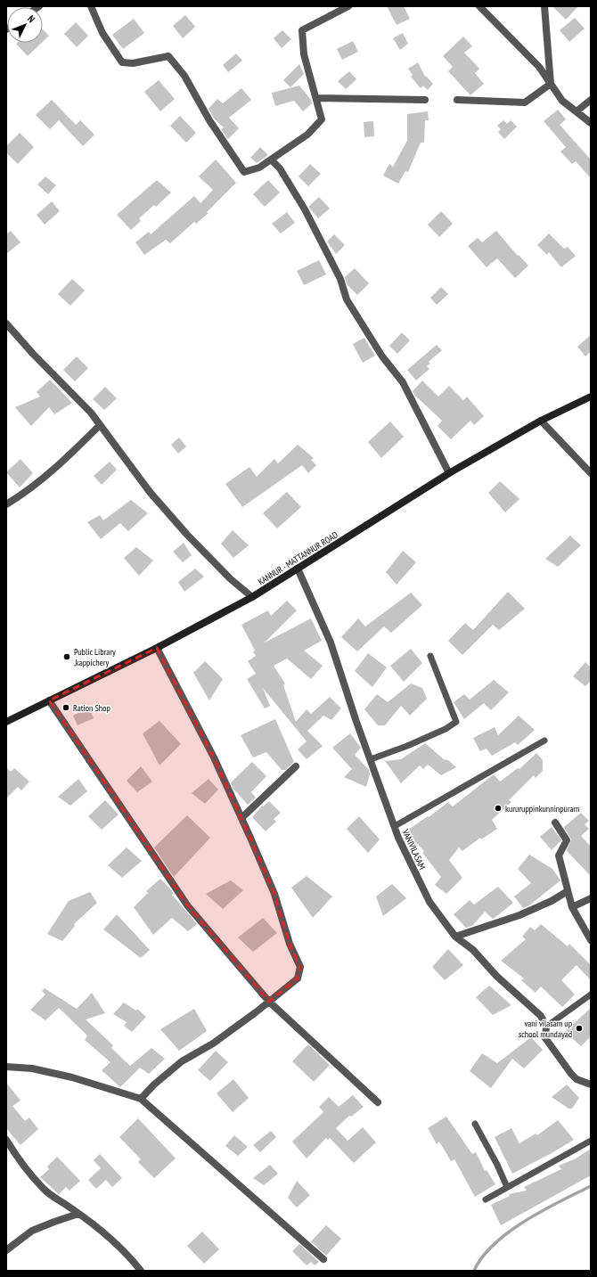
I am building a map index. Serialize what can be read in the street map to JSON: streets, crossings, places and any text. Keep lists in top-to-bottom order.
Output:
{
  "streets": {
    "main road": ["KANNUR - MATTANNUR ROAD"],
    "street": ["VANIVILASAM"]
  },
  "crossings": [
    ["KANNUR - MATTANNUR ROAD", "VANIVILASAM"]
  ],
  "places": [
    "Public Library ,kappichery",
    "Ration Shop",
    "kururuppinkunninpuram",
    "vani vilasam up school mundayad"
  ],
  "north": "top right"
}
